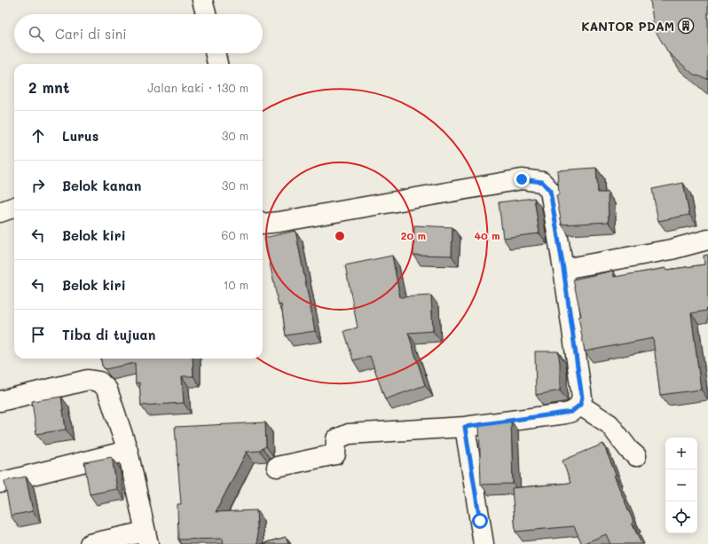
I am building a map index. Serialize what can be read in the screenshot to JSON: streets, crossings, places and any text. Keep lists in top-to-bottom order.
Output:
{
  "places": {
    "building": ["KANTOR PDAM"]
  },
  "page": {
    "search": "Cari di sini",
    "heading": ["2 mnt", "Jalan kaki · 130 m"],
    "list": [
      ["Lurus", "30 m"],
      ["Belok kanan", "30 m"],
      ["Belok kiri", "60 m"],
      ["Belok kiri", "10 m"],
      "Tiba di tujuan"
    ],
    "map_buttons": ["+", "−"]
  },
  "rings": ["20 m", "40 m"]
}
